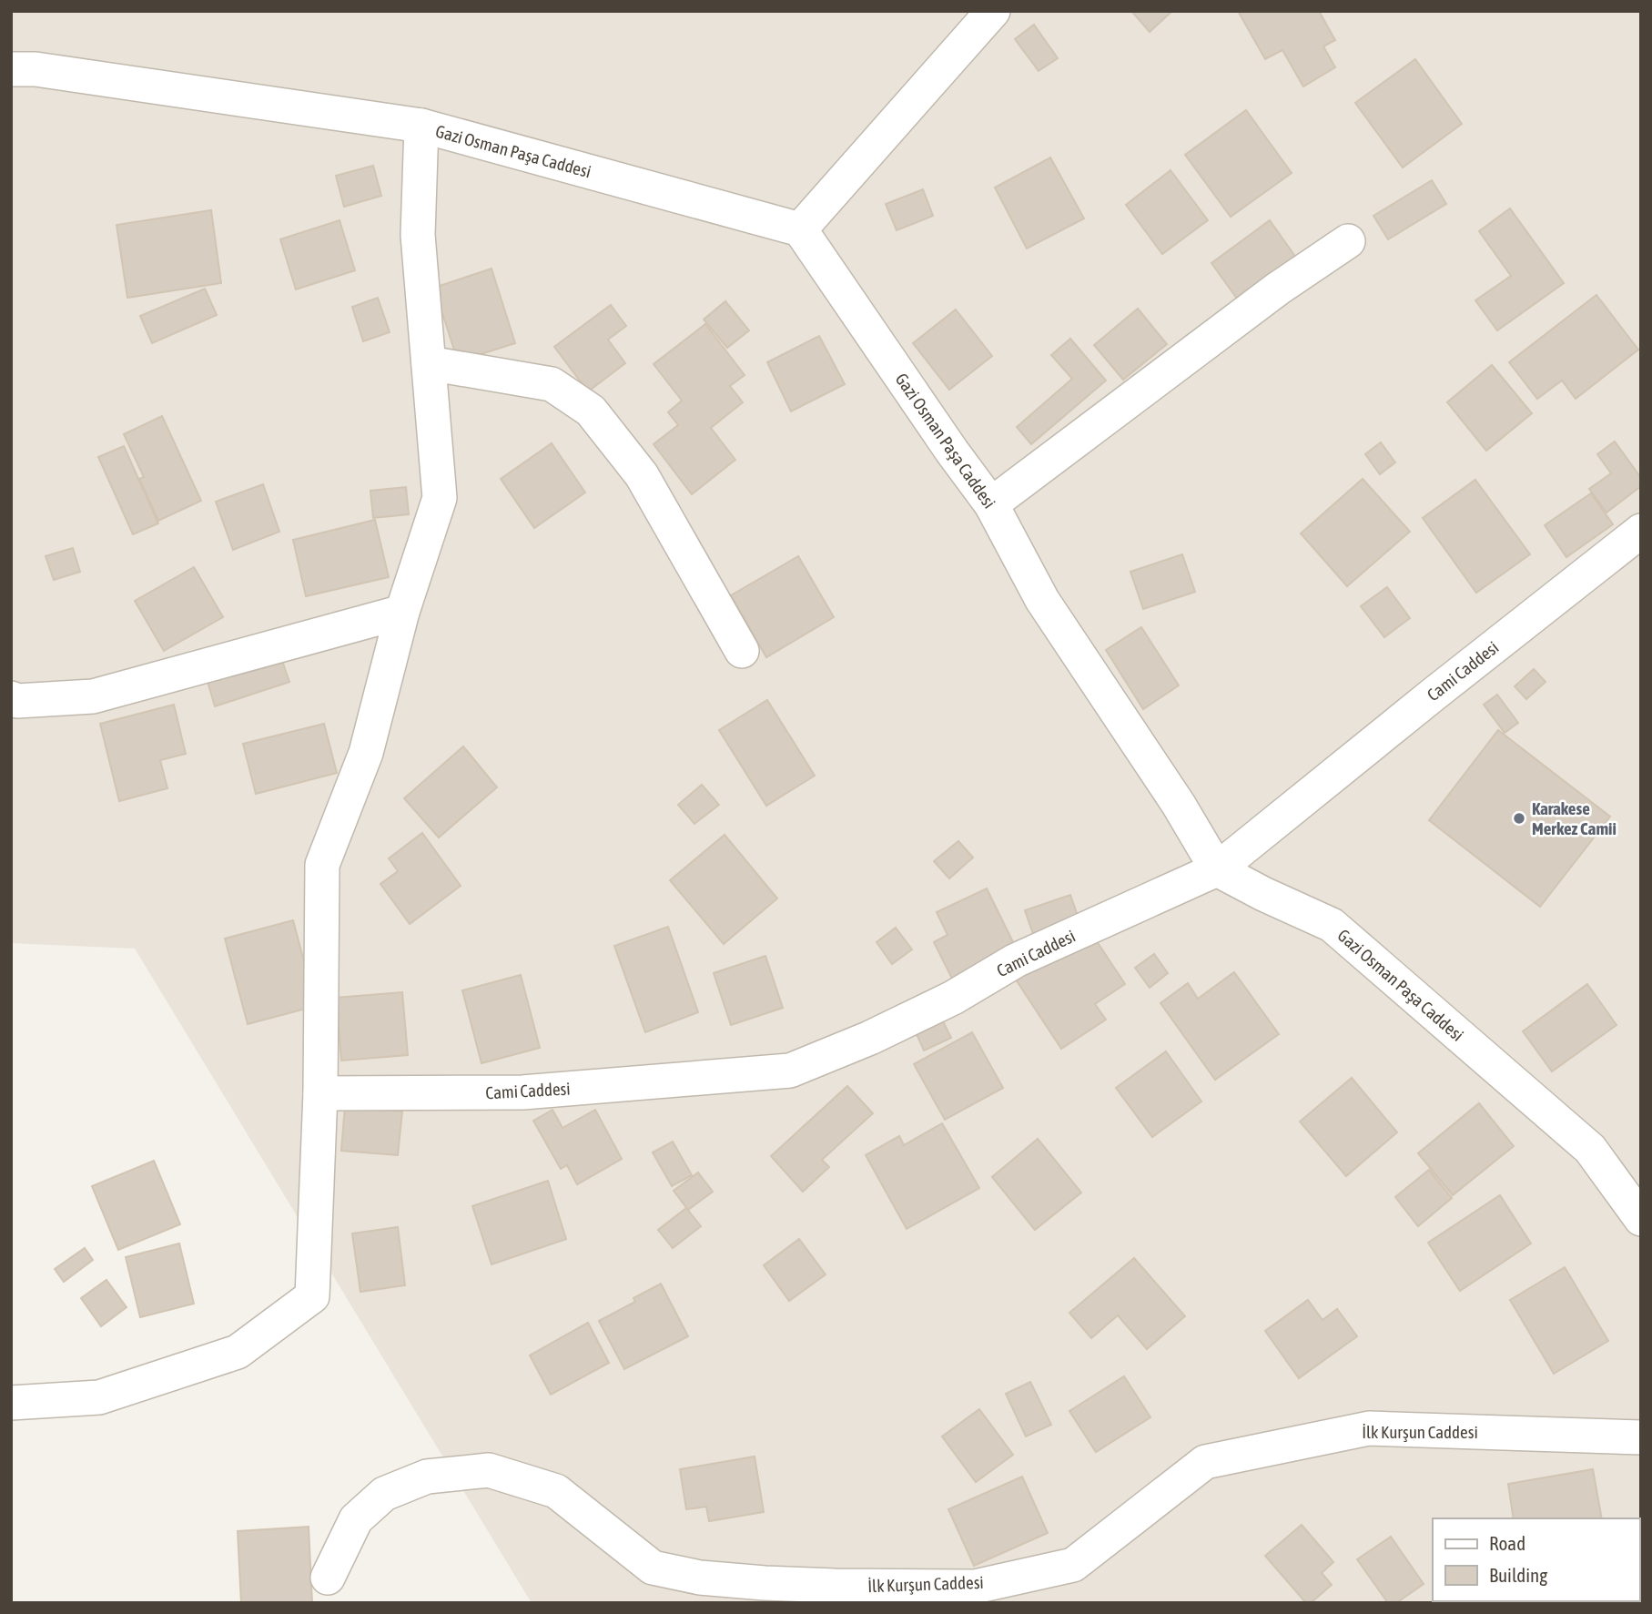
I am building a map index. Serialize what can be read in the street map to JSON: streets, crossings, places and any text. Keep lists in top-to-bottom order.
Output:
{
  "streets": {
    "street": ["Gazi Osman Paşa Caddesi", "Cami Caddesi", "İlk Kurşun Caddesi"]
  },
  "crossings": [
    ["Gazi Osman Paşa Caddesi", "Cami Caddesi"]
  ],
  "places": ["Karakese Merkez Camii"],
  "legend": ["Road", "Building"]
}
